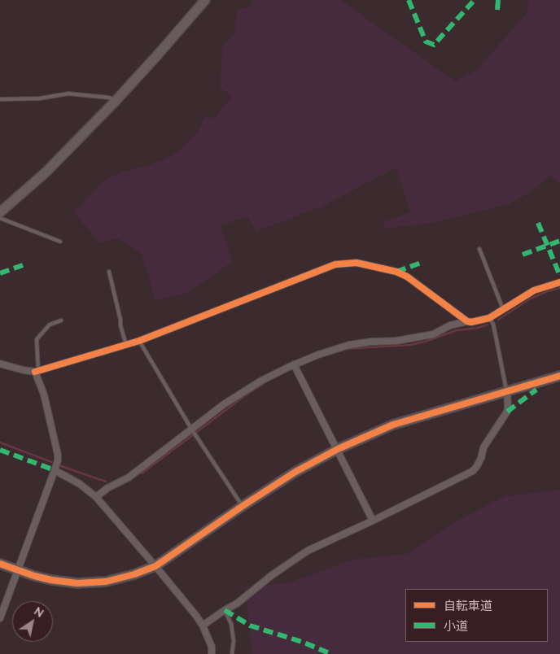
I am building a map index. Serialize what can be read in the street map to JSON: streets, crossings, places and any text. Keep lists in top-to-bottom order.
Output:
{
  "legend": ["自転車道", "小道"],
  "north": "top right"
}
